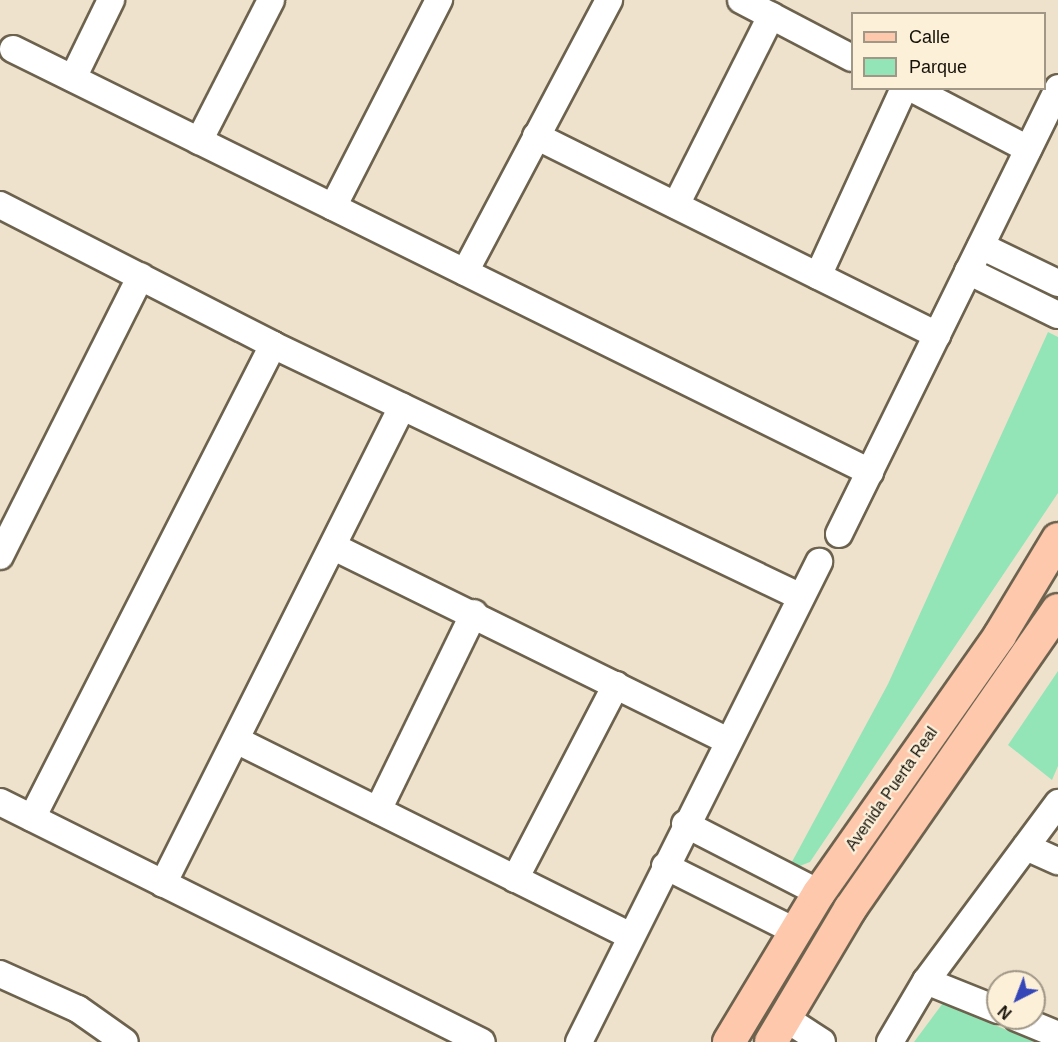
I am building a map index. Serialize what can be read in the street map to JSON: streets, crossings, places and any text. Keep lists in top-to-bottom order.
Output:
{
  "streets": {
    "main road": ["Avenida Puerta Real"]
  },
  "legend": ["Calle", "Parque"],
  "north": "bottom left"
}
